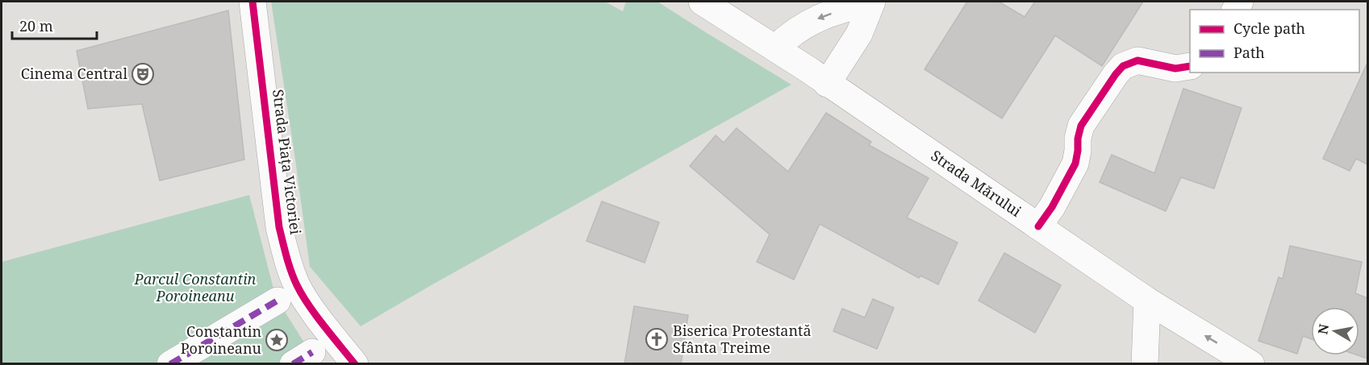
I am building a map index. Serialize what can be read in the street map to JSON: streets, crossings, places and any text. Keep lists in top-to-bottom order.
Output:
{
  "streets": {
    "main road": ["Strada Piața Victoriei", "Strada Mărului"]
  },
  "parks": ["Parcul Constantin Poroineanu"],
  "places": {
    "theatre": ["Cinema Central"],
    "church": ["Biserica Protestantă Sfânta Treime"],
    "place": ["Constantin Poroineanu"]
  },
  "legend": ["Cycle path", "Path"],
  "scale_bar": "20 m",
  "north": "left"
}
